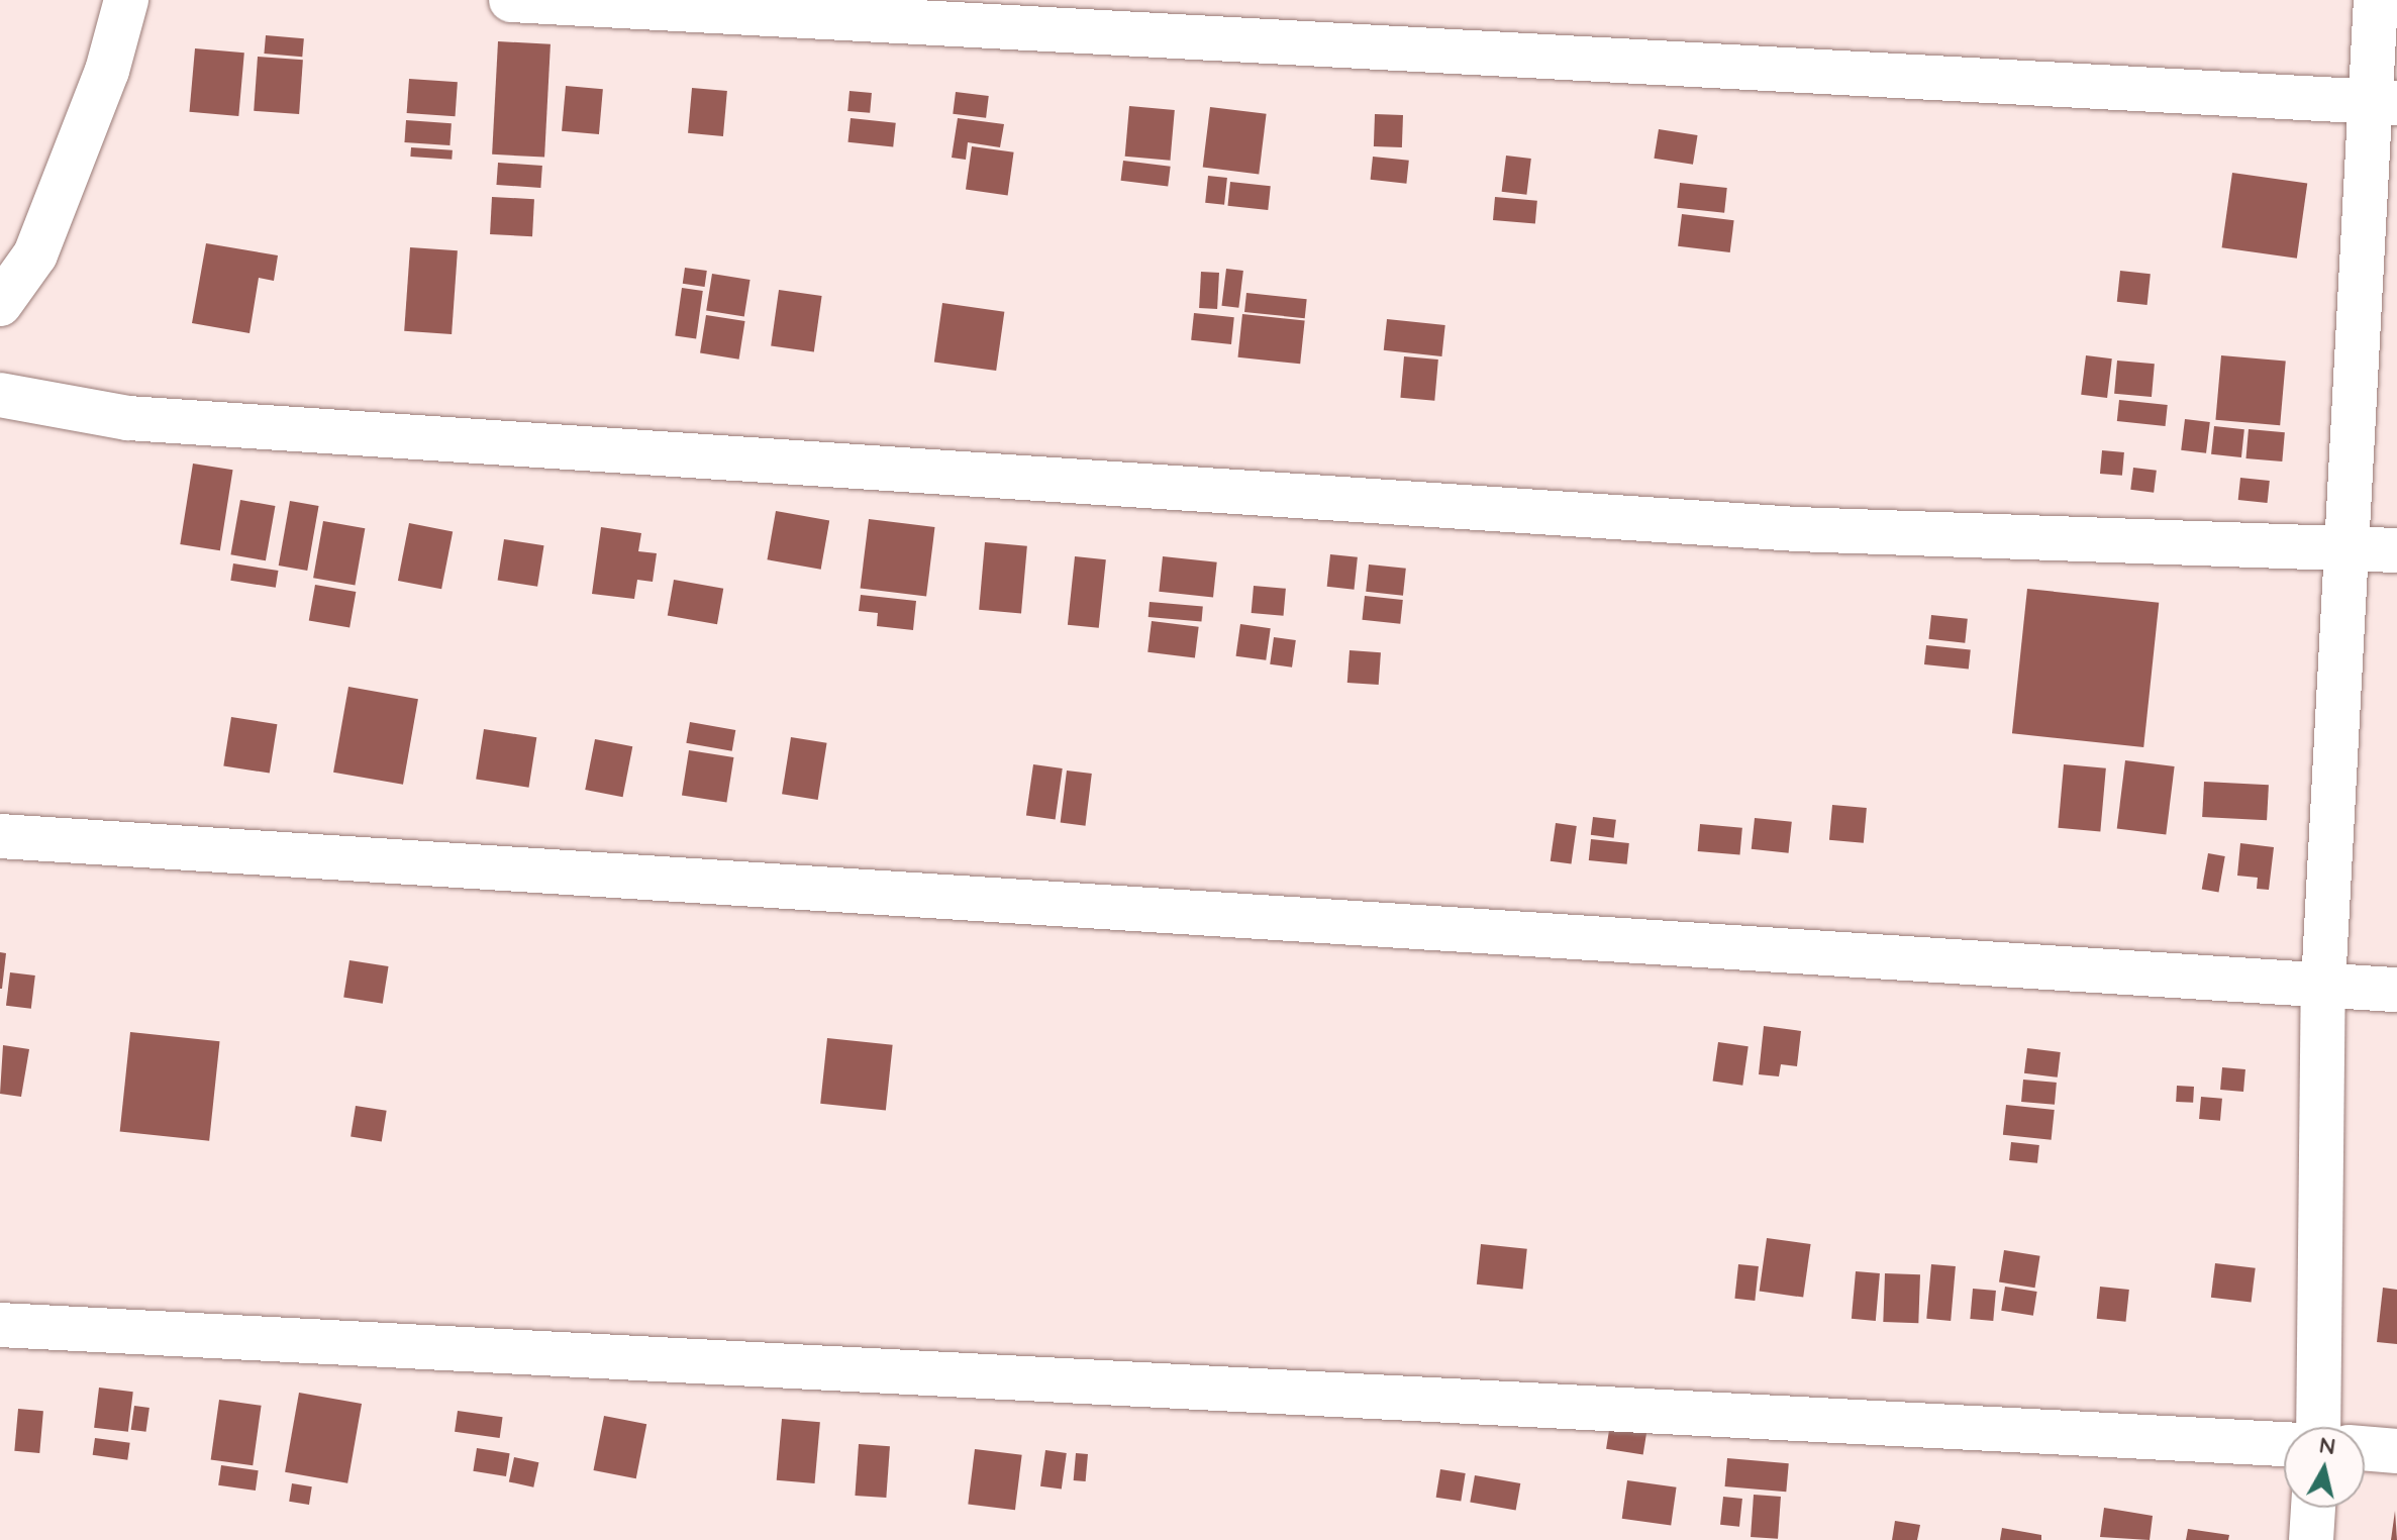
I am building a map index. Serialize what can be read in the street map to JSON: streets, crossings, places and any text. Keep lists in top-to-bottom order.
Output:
{
  "north": "top"
}
